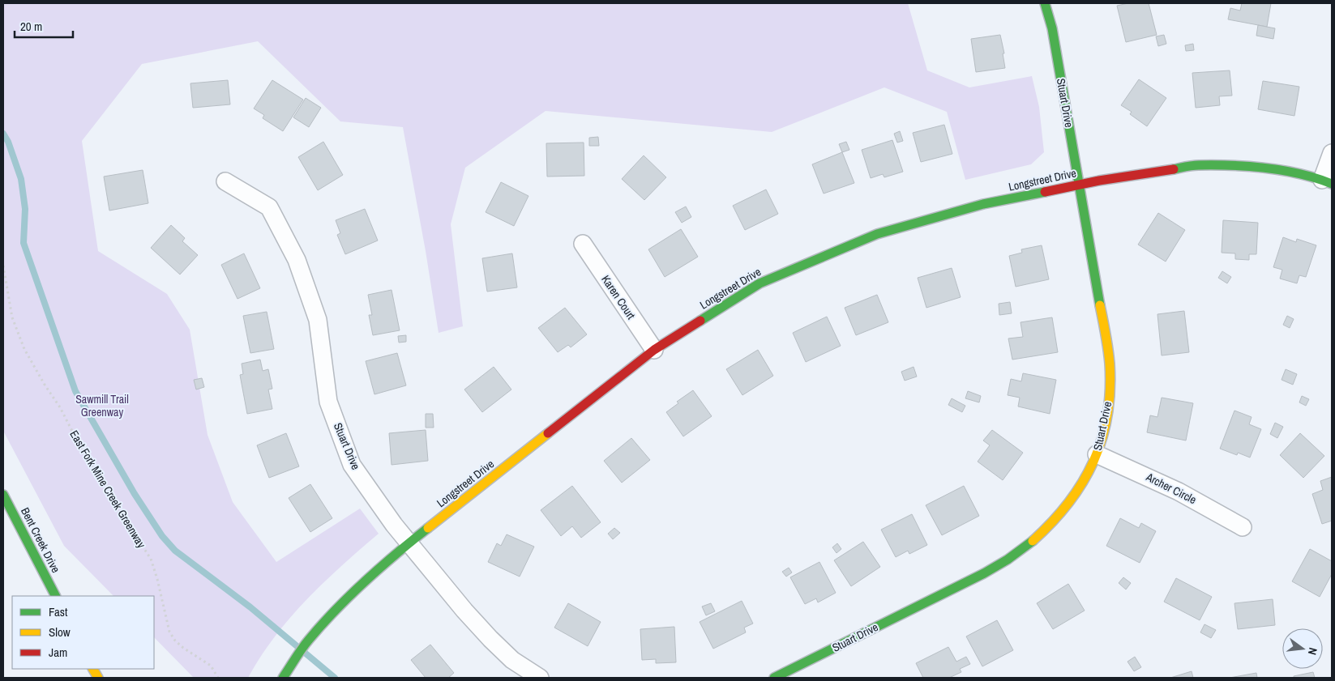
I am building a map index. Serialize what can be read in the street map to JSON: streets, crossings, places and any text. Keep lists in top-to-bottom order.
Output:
{
  "streets": {
    "street": [
      "Stuart Drive",
      "Longstreet Drive",
      "Karen Court",
      "Archer Circle",
      "Bent Creek Drive"
    ],
    "path": ["East Fork Mine Creek Greenway"]
  },
  "crossings": [
    ["Stuart Drive", "Longstreet Drive"],
    ["Stuart Drive", "Archer Circle"],
    ["Longstreet Drive", "Karen Court"]
  ],
  "parks": ["Sawmill Trail Greenway"],
  "legend": ["Fast", "Slow", "Jam"],
  "scale_bar": "20 m",
  "north": "right"
}
